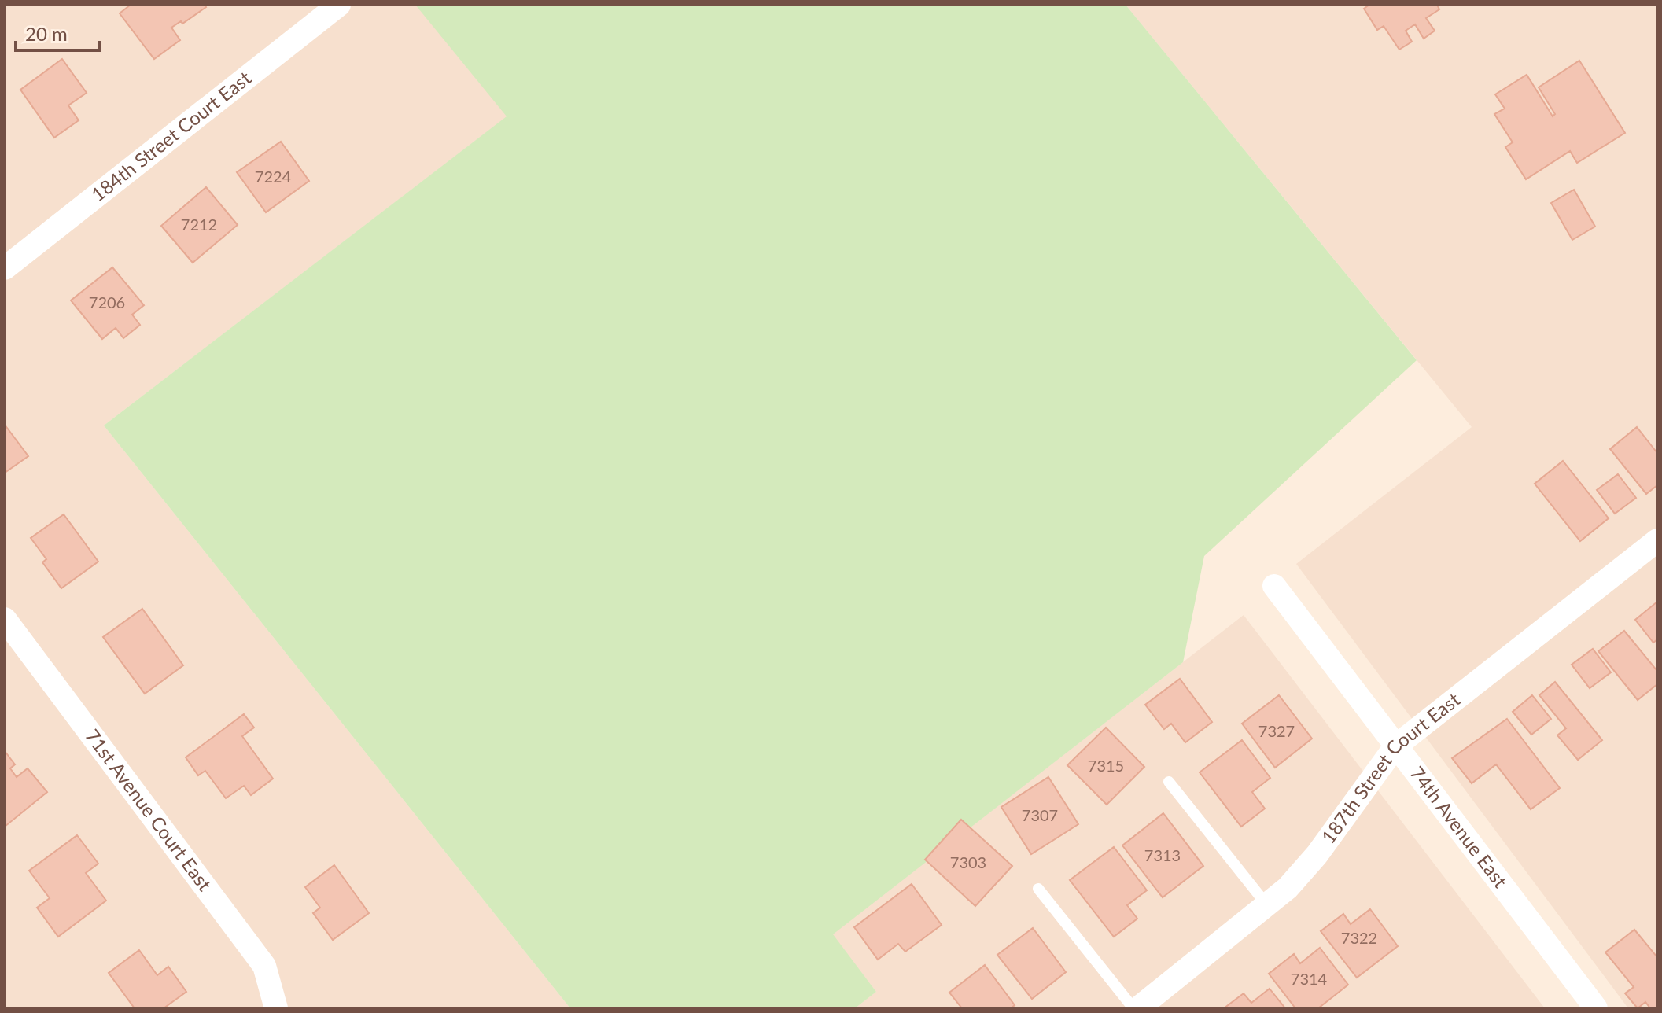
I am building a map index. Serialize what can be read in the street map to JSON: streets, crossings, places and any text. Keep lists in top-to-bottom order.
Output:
{
  "streets": {
    "street": [
      "184th Street Court East",
      "187th Street Court East",
      "71st Avenue Court East",
      "74th Avenue East"
    ]
  },
  "crossings": [
    ["187th Street Court East", "74th Avenue East"]
  ],
  "house_numbers": [
    "7224",
    "7212",
    "7206",
    "7327",
    "7315",
    "7307",
    "7313",
    "7303",
    "7322",
    "7314"
  ],
  "scale_bar": "20 m"
}
